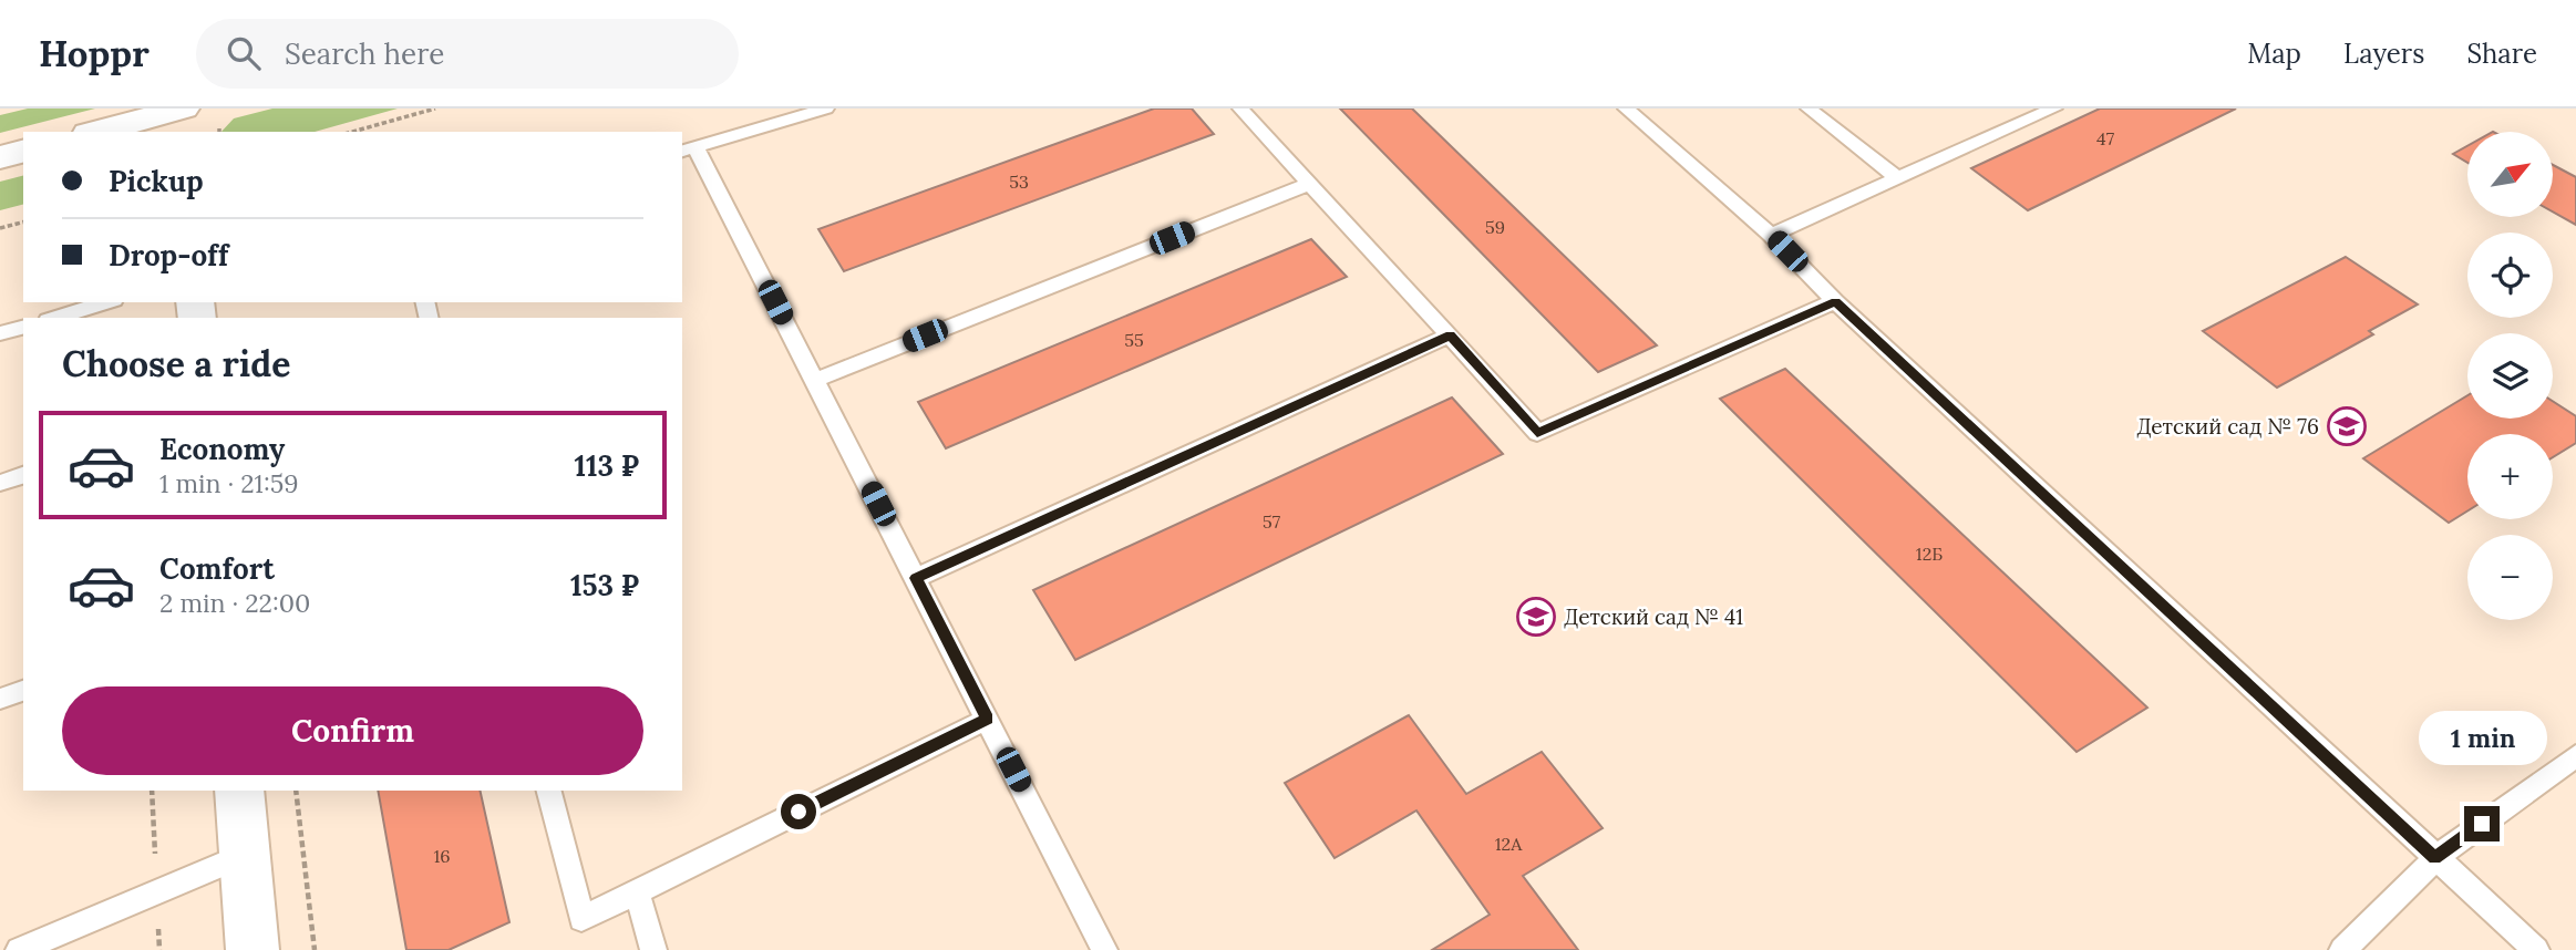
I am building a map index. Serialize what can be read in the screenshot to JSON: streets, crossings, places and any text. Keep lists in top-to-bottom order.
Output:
{
  "places": {
    "school or university": ["Детский сад № 76", "Детский сад № 41"]
  },
  "house_numbers": [
    "47",
    "53",
    "59",
    "55",
    "57",
    "12Б",
    "12А",
    "16"
  ],
  "north": "top right",
  "page": {
    "header": "Hoppr",
    "search": "Search here",
    "nav": ["Map", "Layers", "Share"],
    "map_buttons": ["+", "−"],
    "banner": ["Pickup", "Drop-off"],
    "heading": "Choose a ride",
    "list": [
      {
        "name": "Economy",
        "note": "1 min · 21:59",
        "value": "113 ₽"
      },
      {
        "name": "Comfort",
        "note": "2 min · 22:00",
        "value": "153 ₽"
      }
    ],
    "buttons": "Confirm",
    "bubble": "1 min"
  }
}
